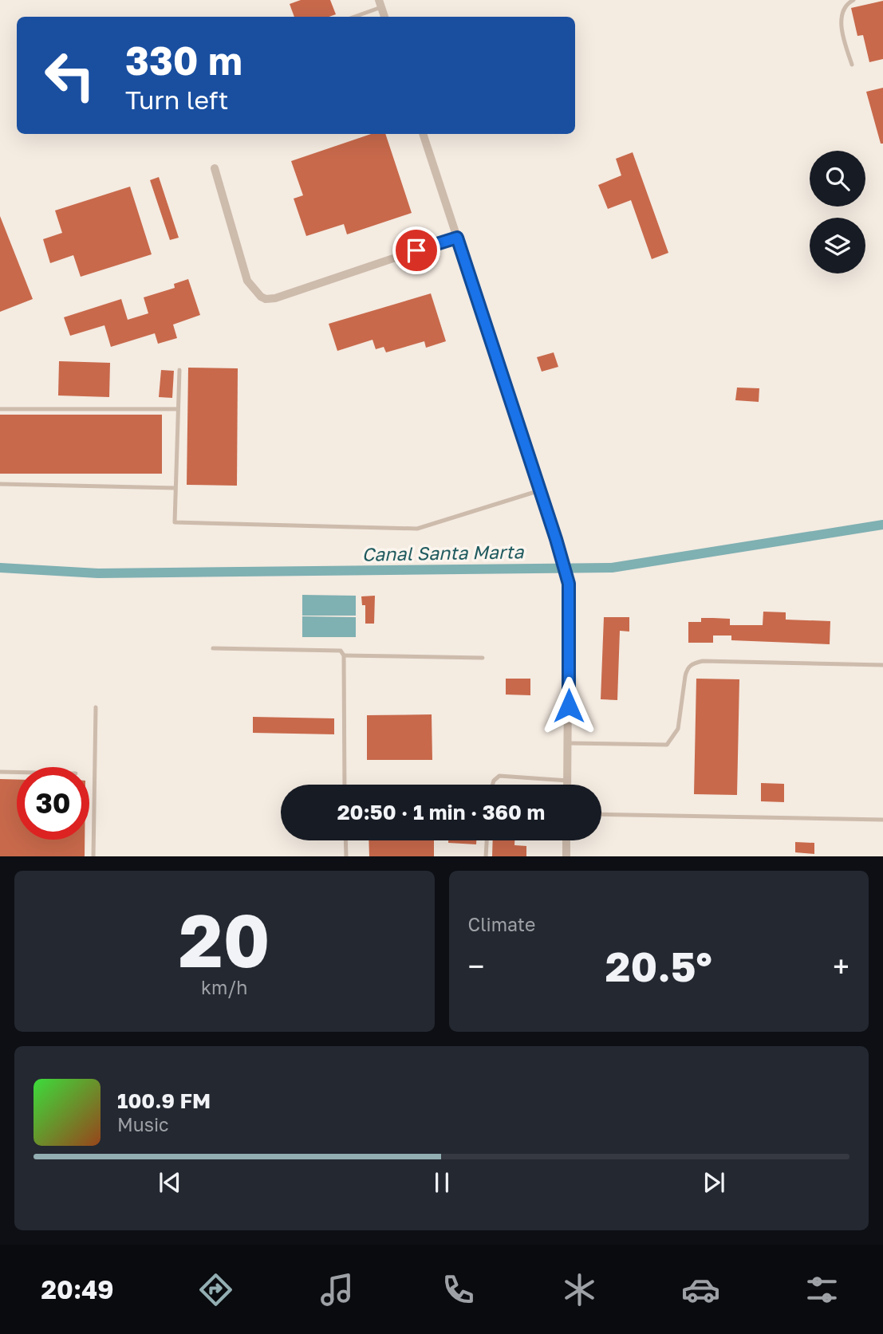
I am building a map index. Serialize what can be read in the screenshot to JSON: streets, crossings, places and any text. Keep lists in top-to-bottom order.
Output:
{
  "water": ["Canal Santa Marta"],
  "page": {
    "turn": ["330 m", "Turn left"],
    "limit": "30",
    "trip": "20:50 · 1 min · 360 m",
    "tile": [
      ["20", "km/h"],
      "Climate"
    ],
    "heat": ["−", "20.5°", "+"],
    "song": ["100.9 FM", "Music"],
    "tabs": "20:49"
  }
}
